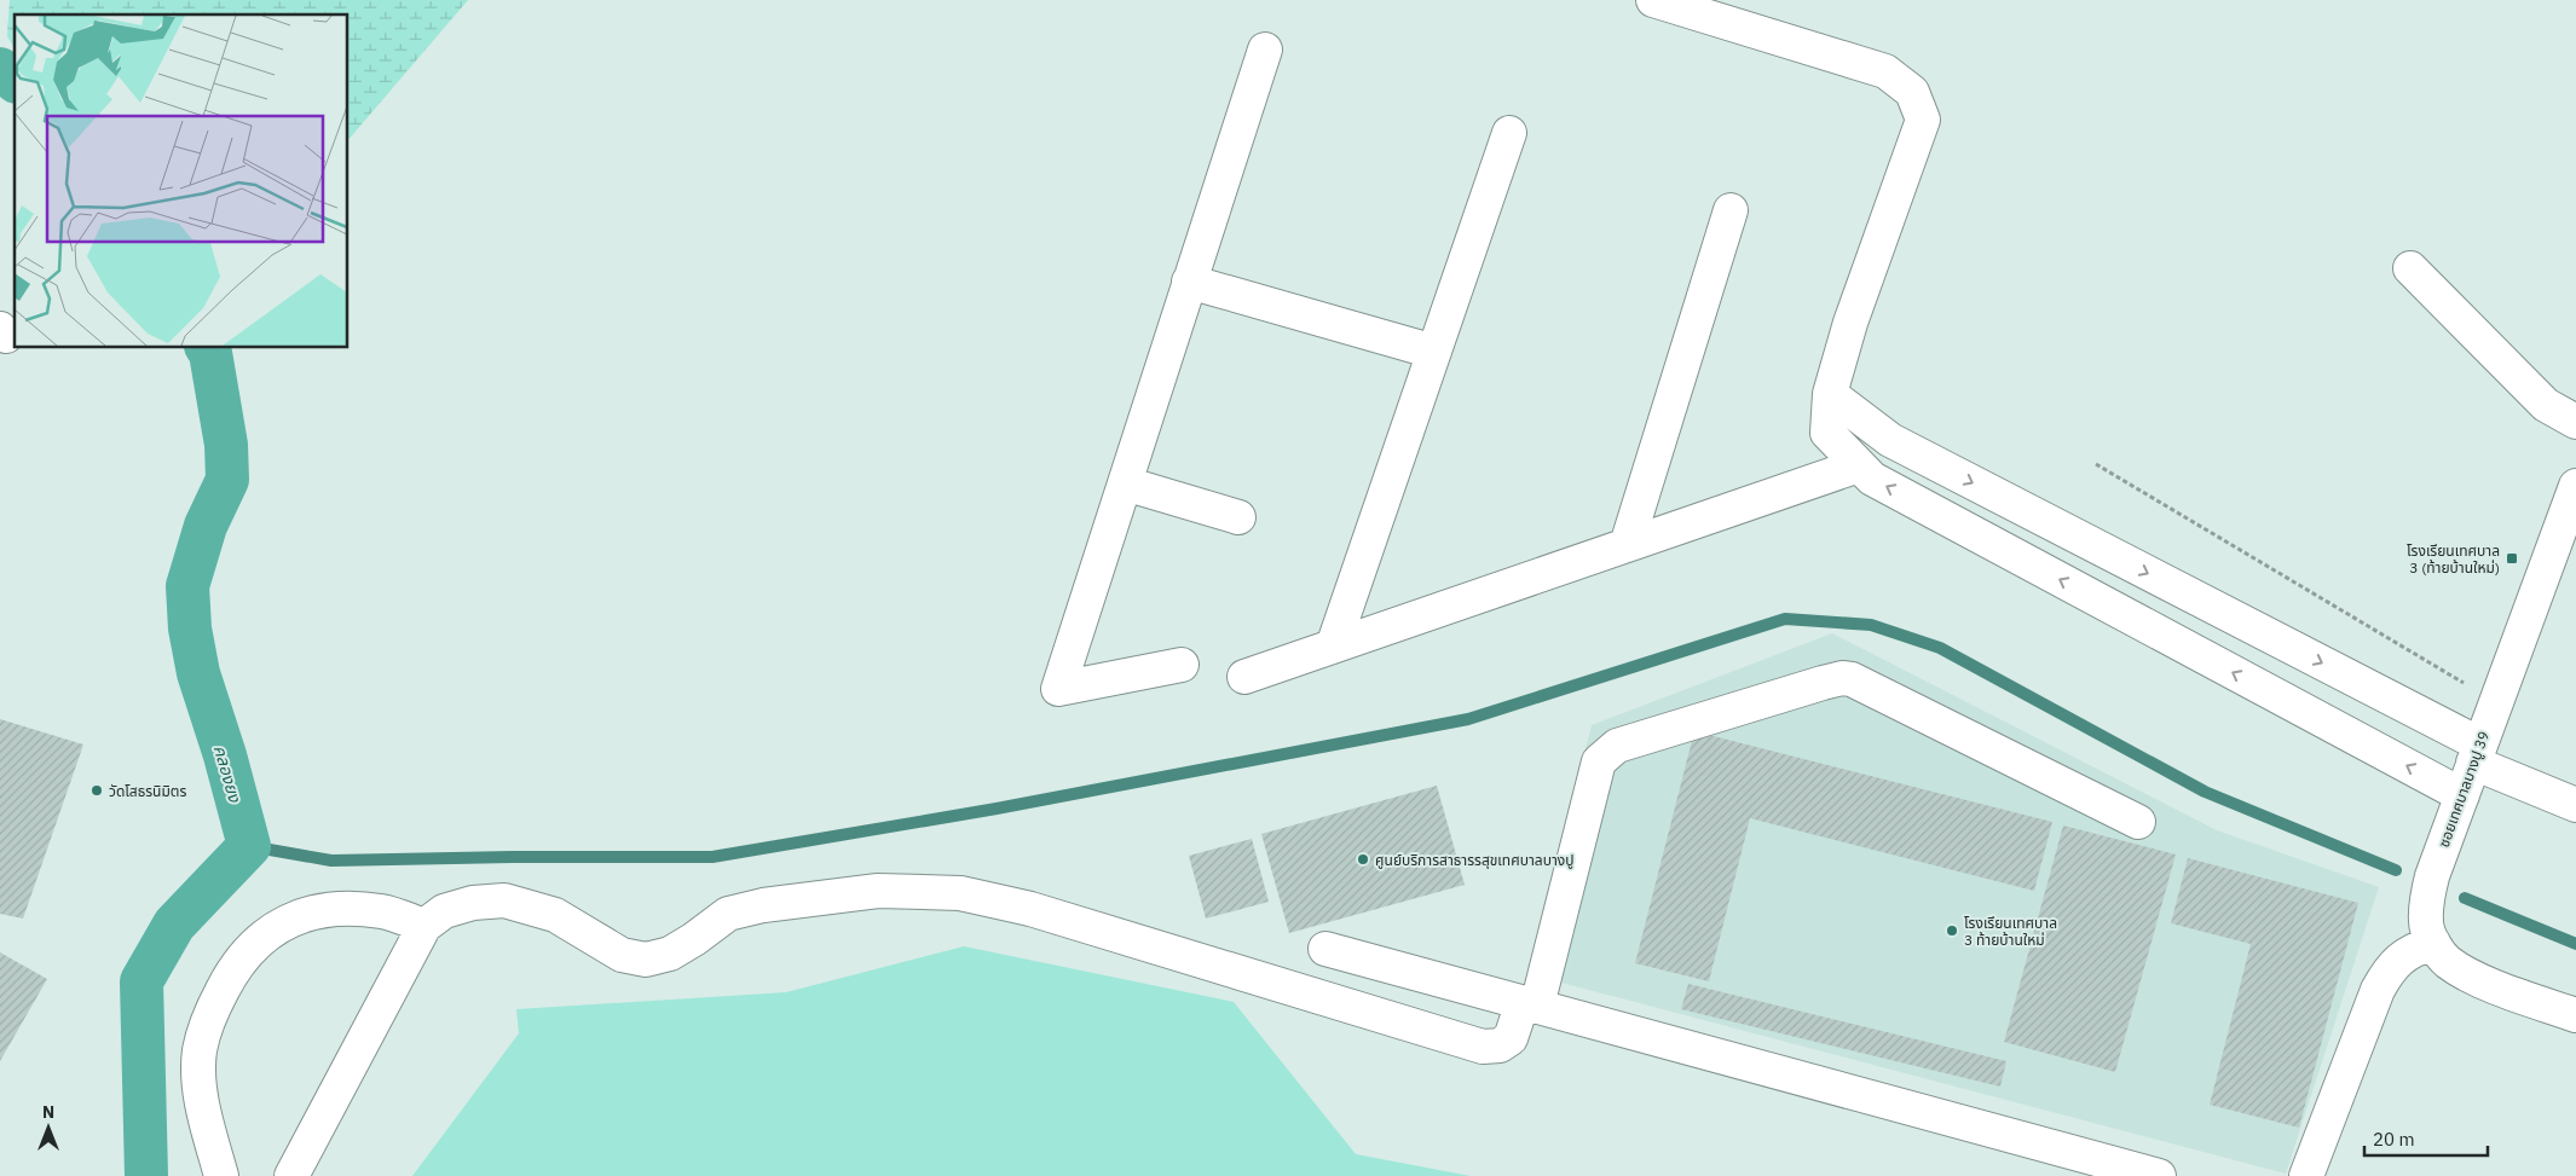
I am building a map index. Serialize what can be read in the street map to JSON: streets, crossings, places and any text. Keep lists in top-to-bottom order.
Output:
{
  "streets": {
    "street": ["ซอยเทศบาลบางปู 39"]
  },
  "water": ["คลองยง"],
  "places": {
    "transit": ["โรงเรียนเทศบาล 3 (ท้ายบ้านใหม่)"],
    "other": ["วัดโสธรนิมิตร", "ศูนย์บริการสาธารรสุขเทศบาลบางปู", "โรงเรียนเทศบาล 3 ท้ายบ้านใหม่"]
  },
  "scale_bar": "20 m",
  "north": "top"
}
